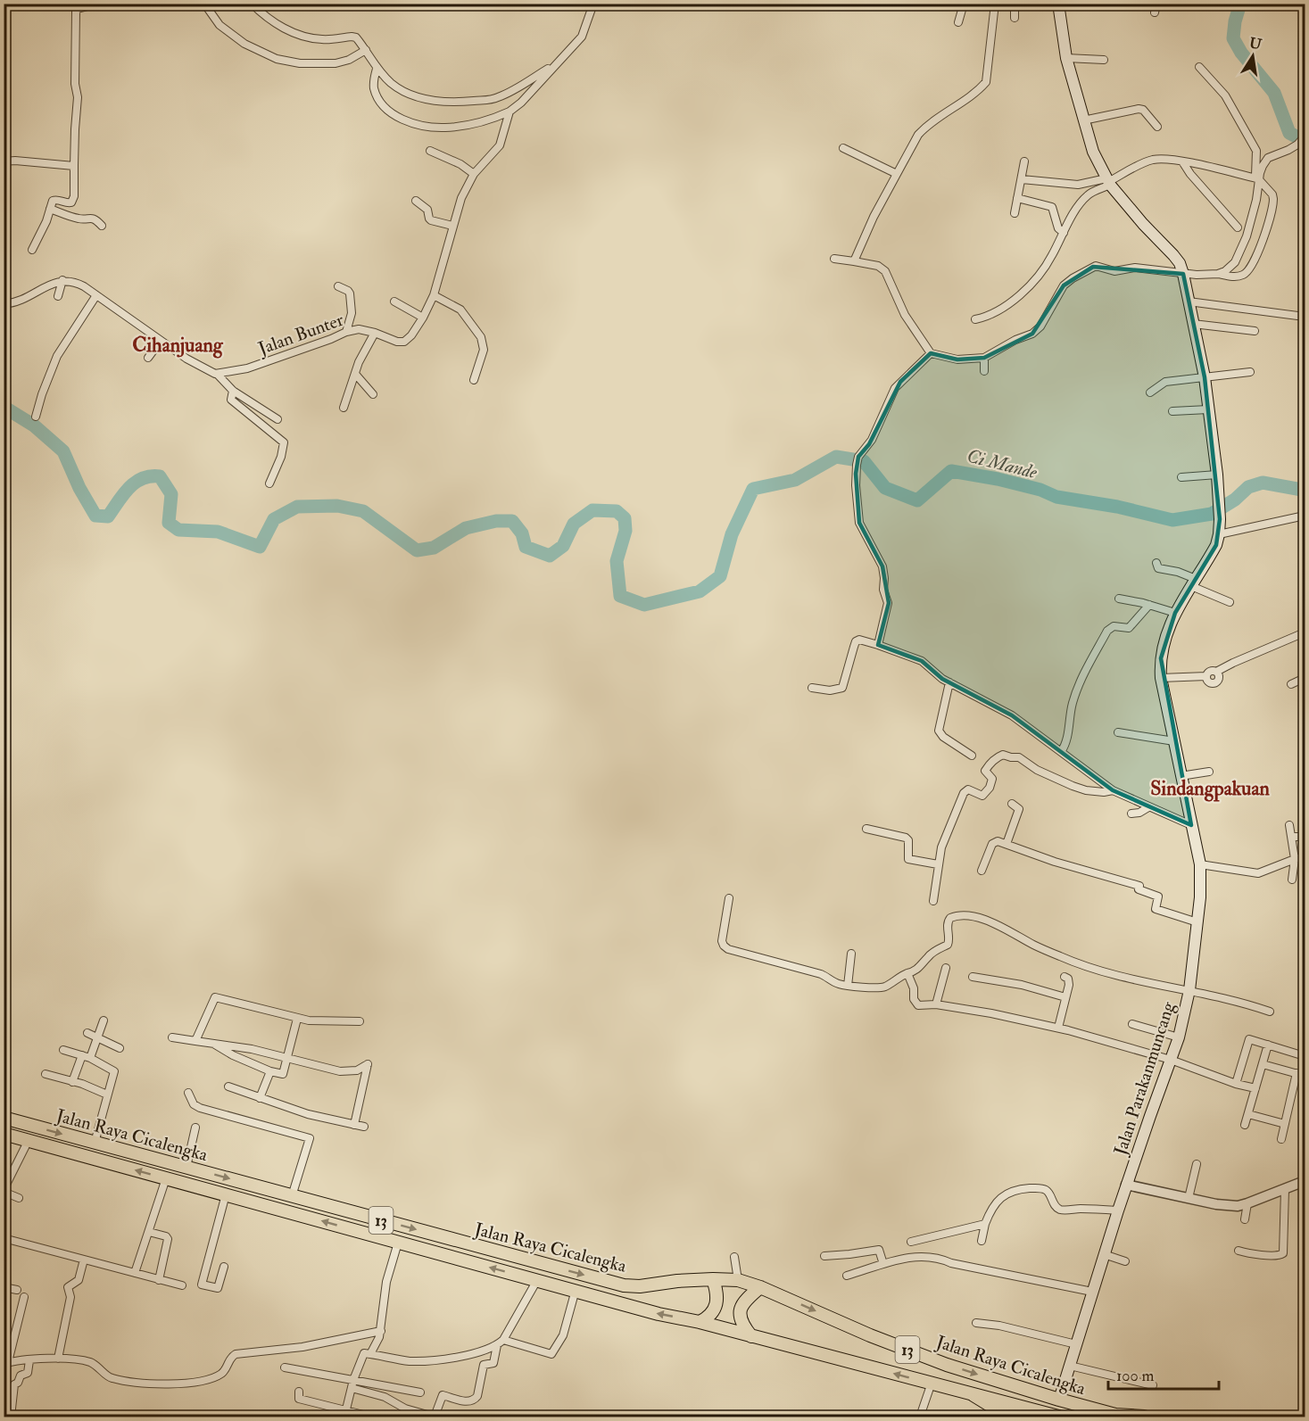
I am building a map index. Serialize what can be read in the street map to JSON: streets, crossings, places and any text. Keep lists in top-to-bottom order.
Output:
{
  "streets": {
    "main road": ["Jalan Parakanmuncang", "Jalan Raya Cicalengka", "13"],
    "street": ["Jalan Bunter"]
  },
  "crossings": [
    ["Jalan Parakanmuncang", "Jalan Raya Cicalengka"]
  ],
  "districts": ["Cihanjuang", "Sindangpakuan"],
  "water": ["Ci Mande"],
  "scale_bar": "100 m",
  "north": "top"
}
